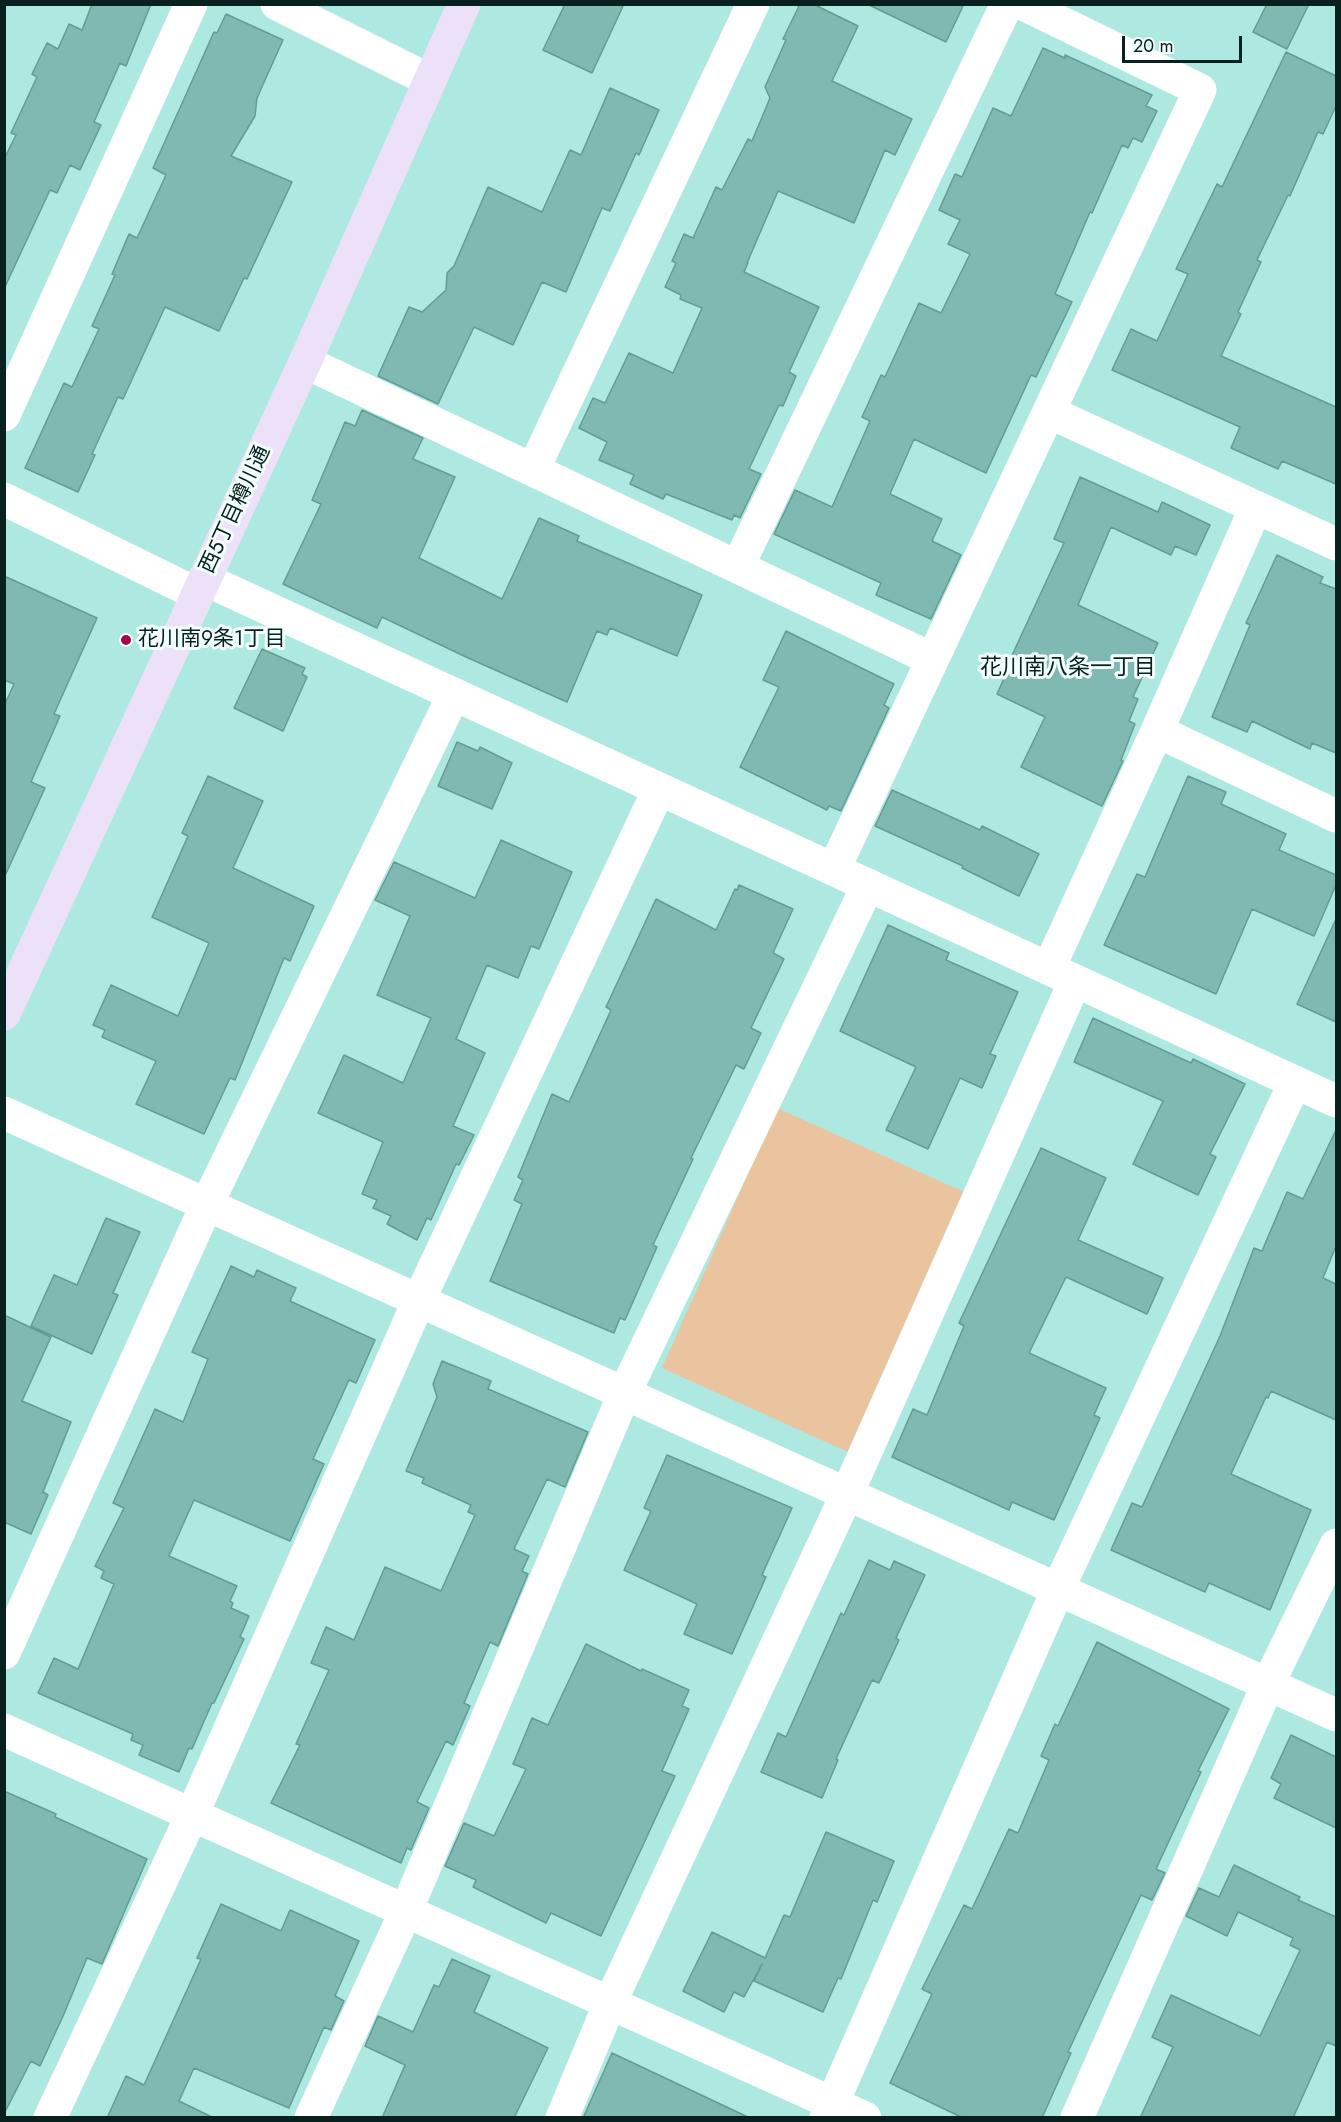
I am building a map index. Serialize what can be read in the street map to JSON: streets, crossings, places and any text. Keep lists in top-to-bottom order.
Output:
{
  "streets": {
    "main road": ["西5丁目樽川通"]
  },
  "districts": ["花川南八条一丁目"],
  "places": ["花川南9条1丁目"],
  "scale_bar": "20 m"
}
